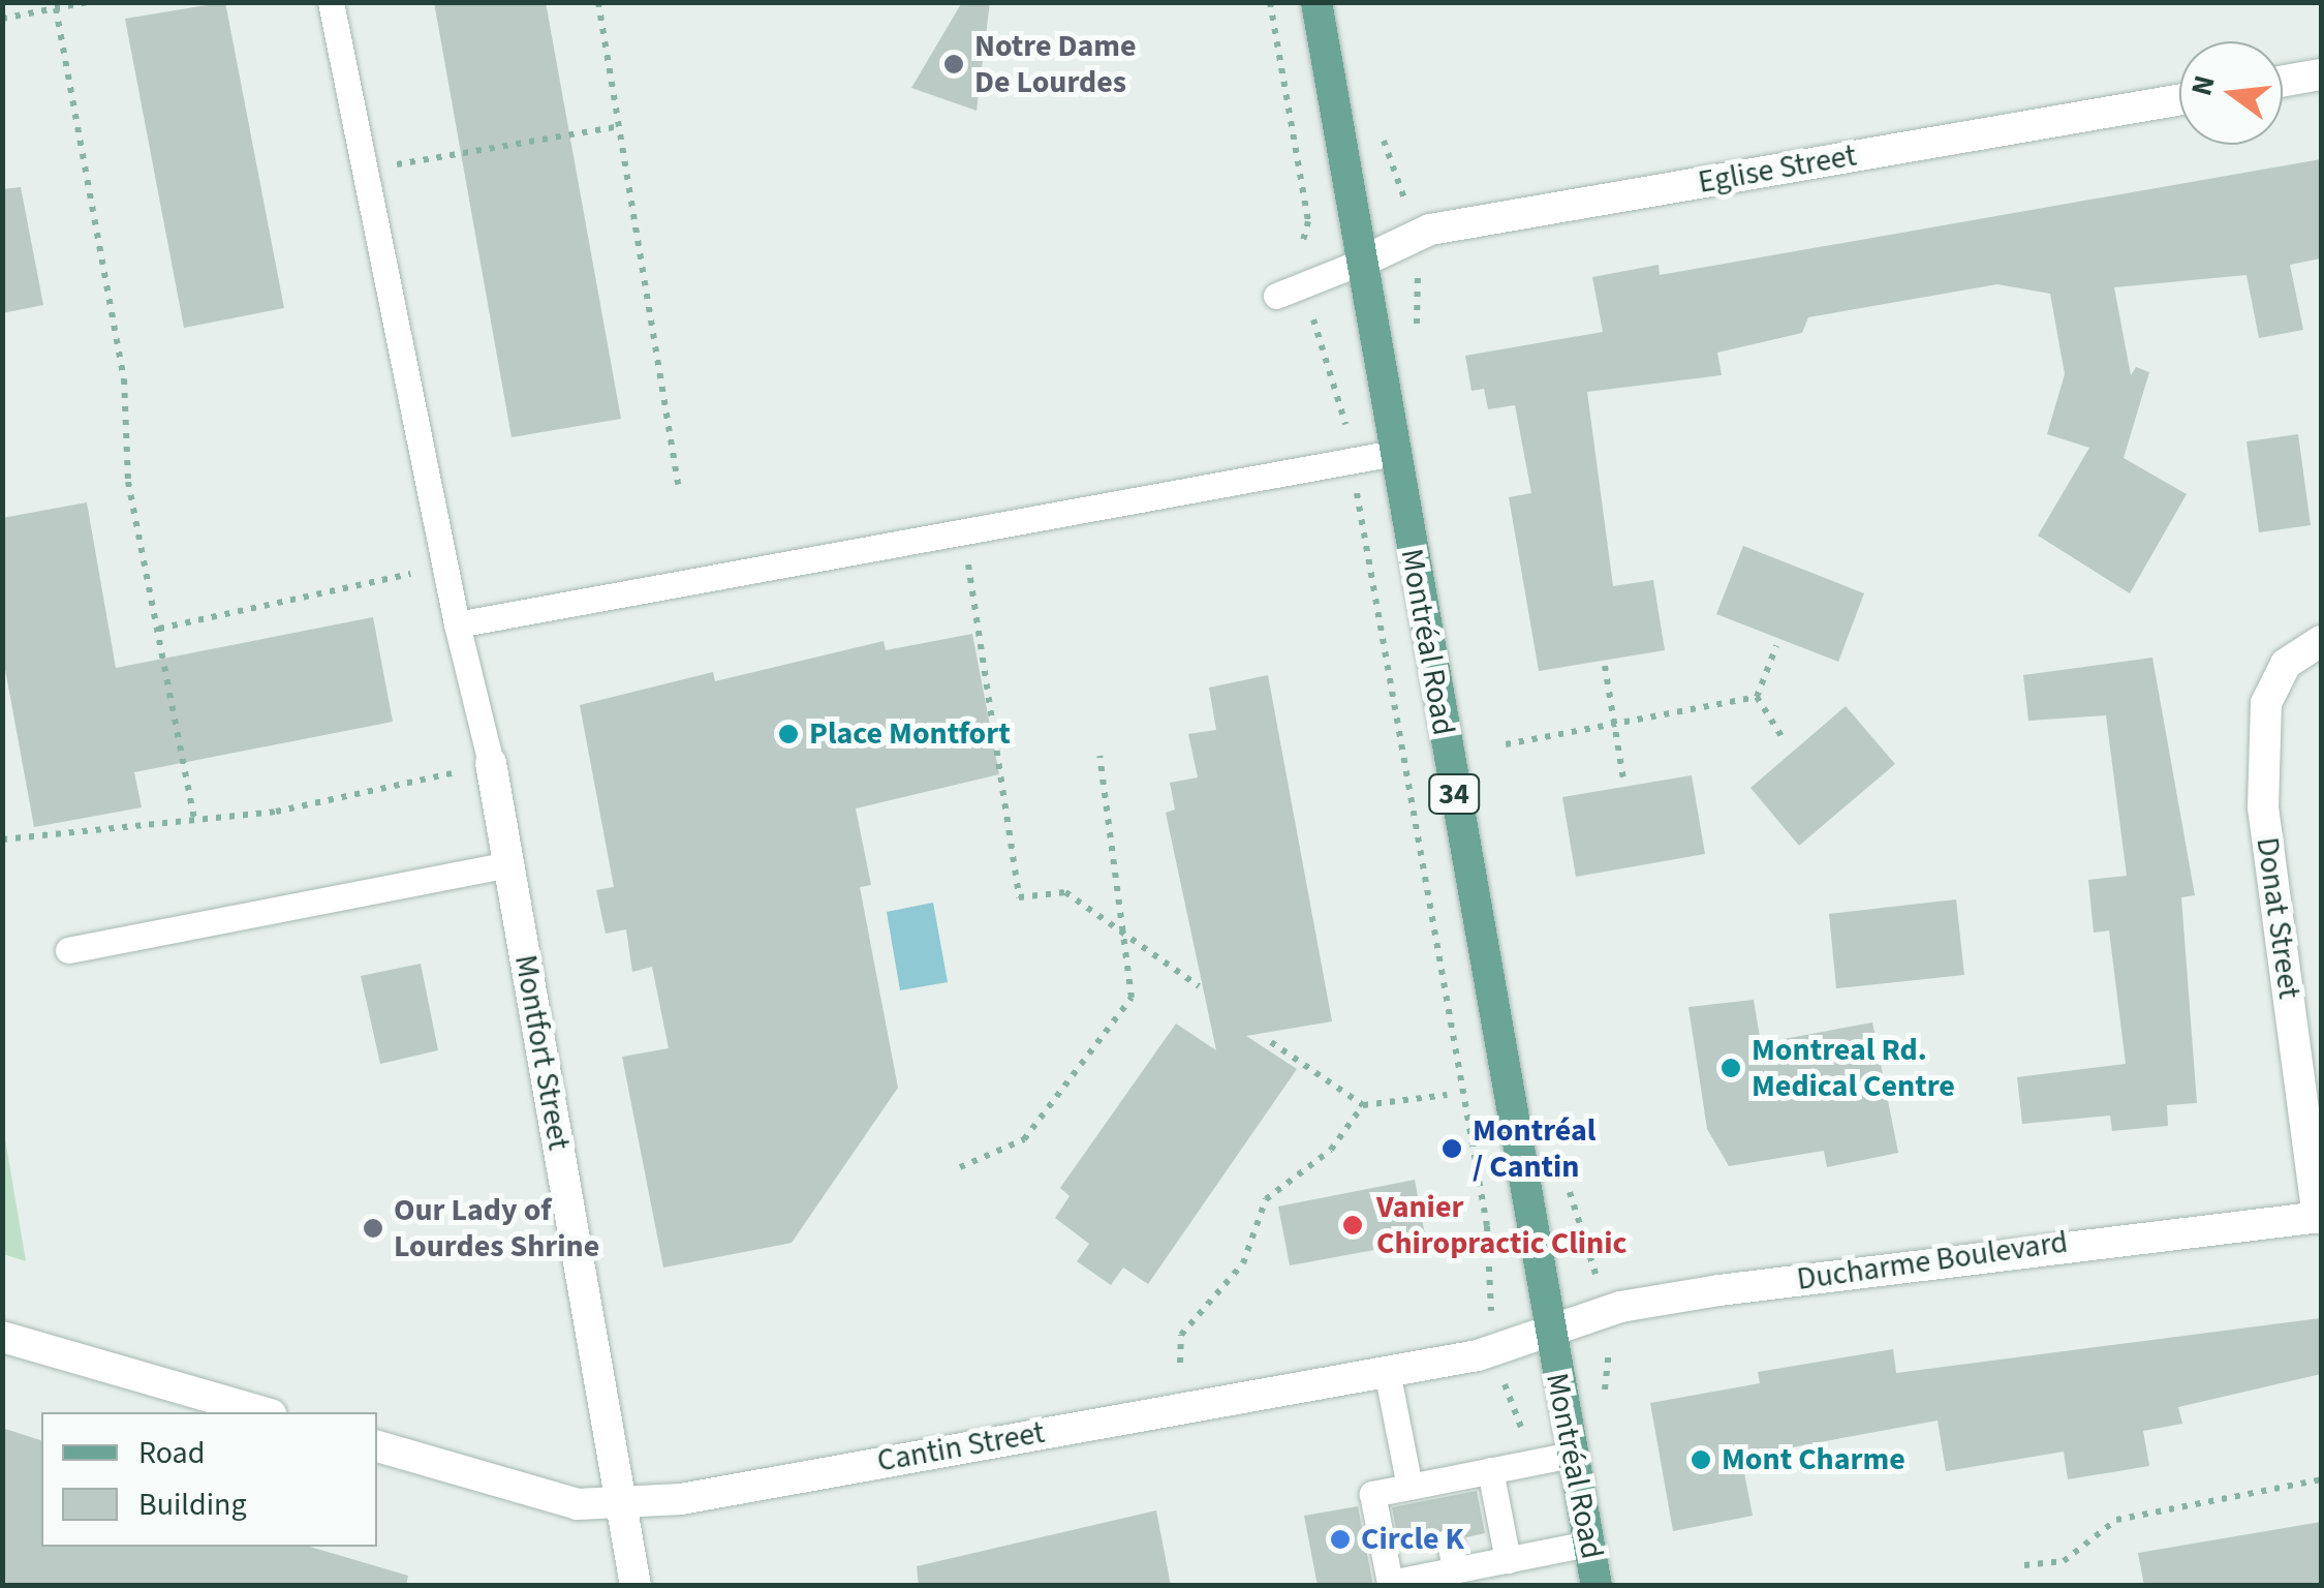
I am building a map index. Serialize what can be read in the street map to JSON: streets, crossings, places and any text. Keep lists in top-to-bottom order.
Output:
{
  "streets": {
    "main road": ["Montréal Road", "34"],
    "street": [
      "Eglise Street",
      "Donat Street",
      "Montfort Street",
      "Ducharme Boulevard",
      "Cantin Street"
    ]
  },
  "crossings": [
    ["Eglise Street", "Montréal Road"],
    ["Montréal Road", "Ducharme Boulevard"],
    ["Montréal Road", "Cantin Street"],
    ["Donat Street", "Ducharme Boulevard"],
    ["Montfort Street", "Cantin Street"],
    ["Ducharme Boulevard", "Cantin Street"]
  ],
  "places": [
    "Notre Dame De Lourdes",
    "Place Montfort",
    "Montreal Rd. Medical Centre",
    "Montréal / Cantin",
    "Vanier Chiropractic Clinic",
    "Our Lady of Lourdes Shrine",
    "Mont Charme",
    "Circle K"
  ],
  "legend": ["Road", "Building"],
  "north": "left"
}
